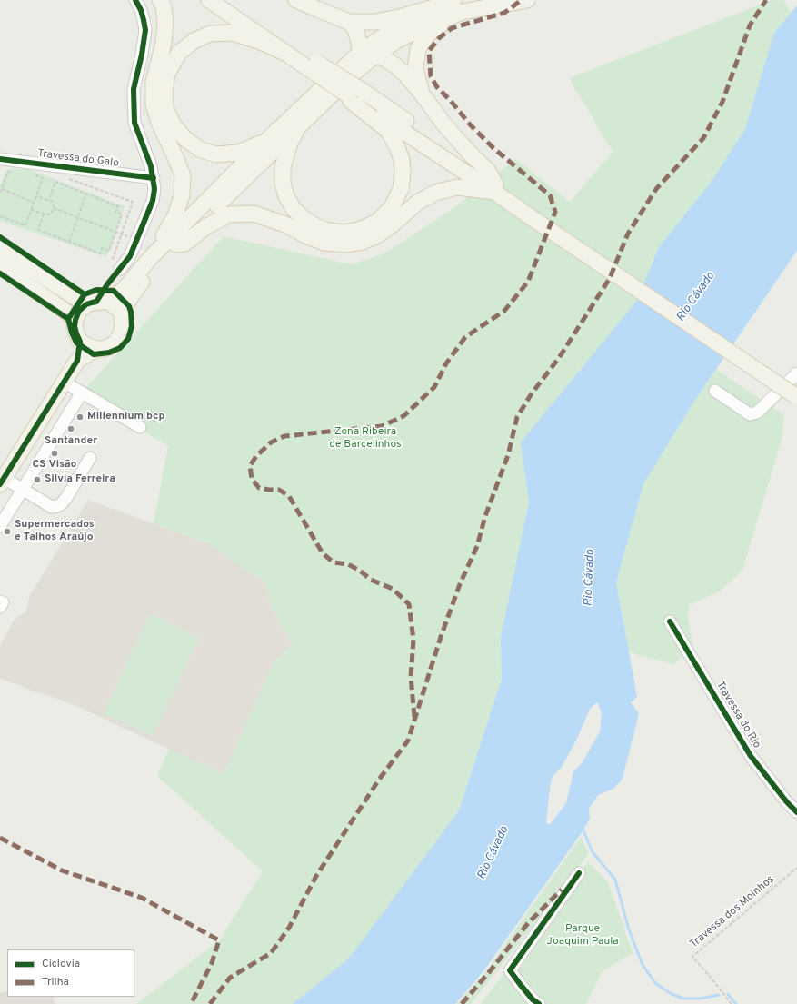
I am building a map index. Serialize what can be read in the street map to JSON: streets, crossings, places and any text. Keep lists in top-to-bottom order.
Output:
{
  "streets": {
    "street": ["Travessa do Galo", "Travessa do Rio"],
    "path": ["Travessa dos Moinhos"]
  },
  "water": ["Rio Cávado"],
  "parks": ["Zona Ribeira de Barcelinhos", "Parque Joaquim Paula"],
  "places": [
    "Millennium bcp",
    "Santander",
    "CS Visão",
    "Silvia Ferreira",
    "Supermercados e Talhos Araújo"
  ],
  "legend": ["Ciclovia", "Trilha"]
}
